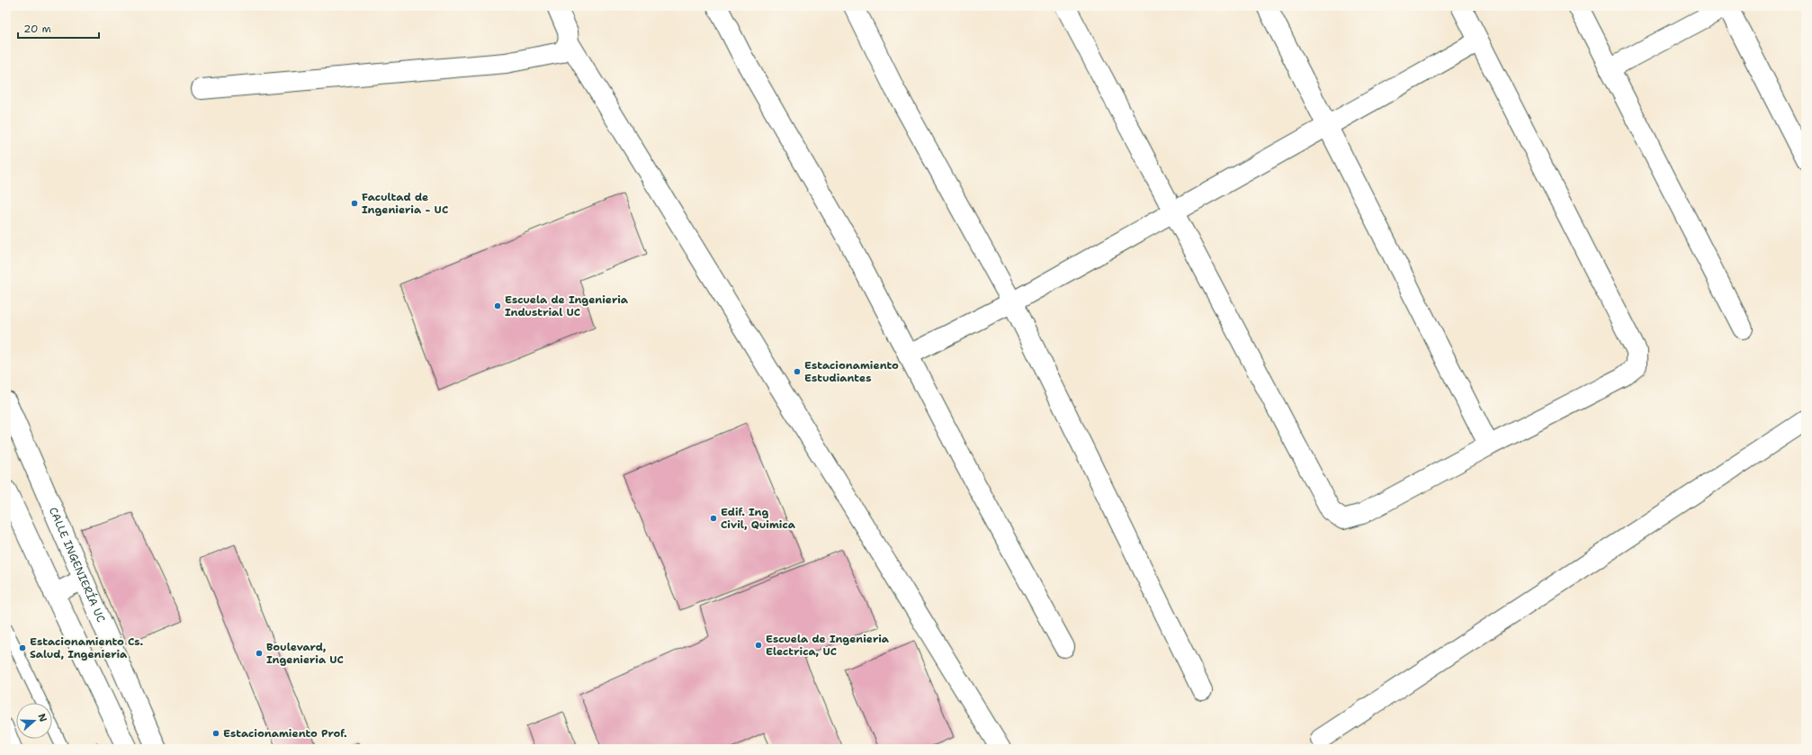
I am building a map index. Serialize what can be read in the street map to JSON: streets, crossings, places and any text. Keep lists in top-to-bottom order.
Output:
{
  "streets": {
    "street": ["CALLE INGENIERÍA UC"]
  },
  "places": [
    "Facultad de Ingenieria - UC",
    "Escuela de Ingenieria Industrial UC",
    "Estacionamiento Estudiantes",
    "Edif. Ing Civil, Quimica",
    "Escuela de Ingenieria Electrica, UC",
    "Estacionamiento Cs. Salud, Ingenieria",
    "Boulevard, Ingenieria UC",
    "Estacionamiento Prof."
  ],
  "scale_bar": "20 m",
  "north": "right"
}
